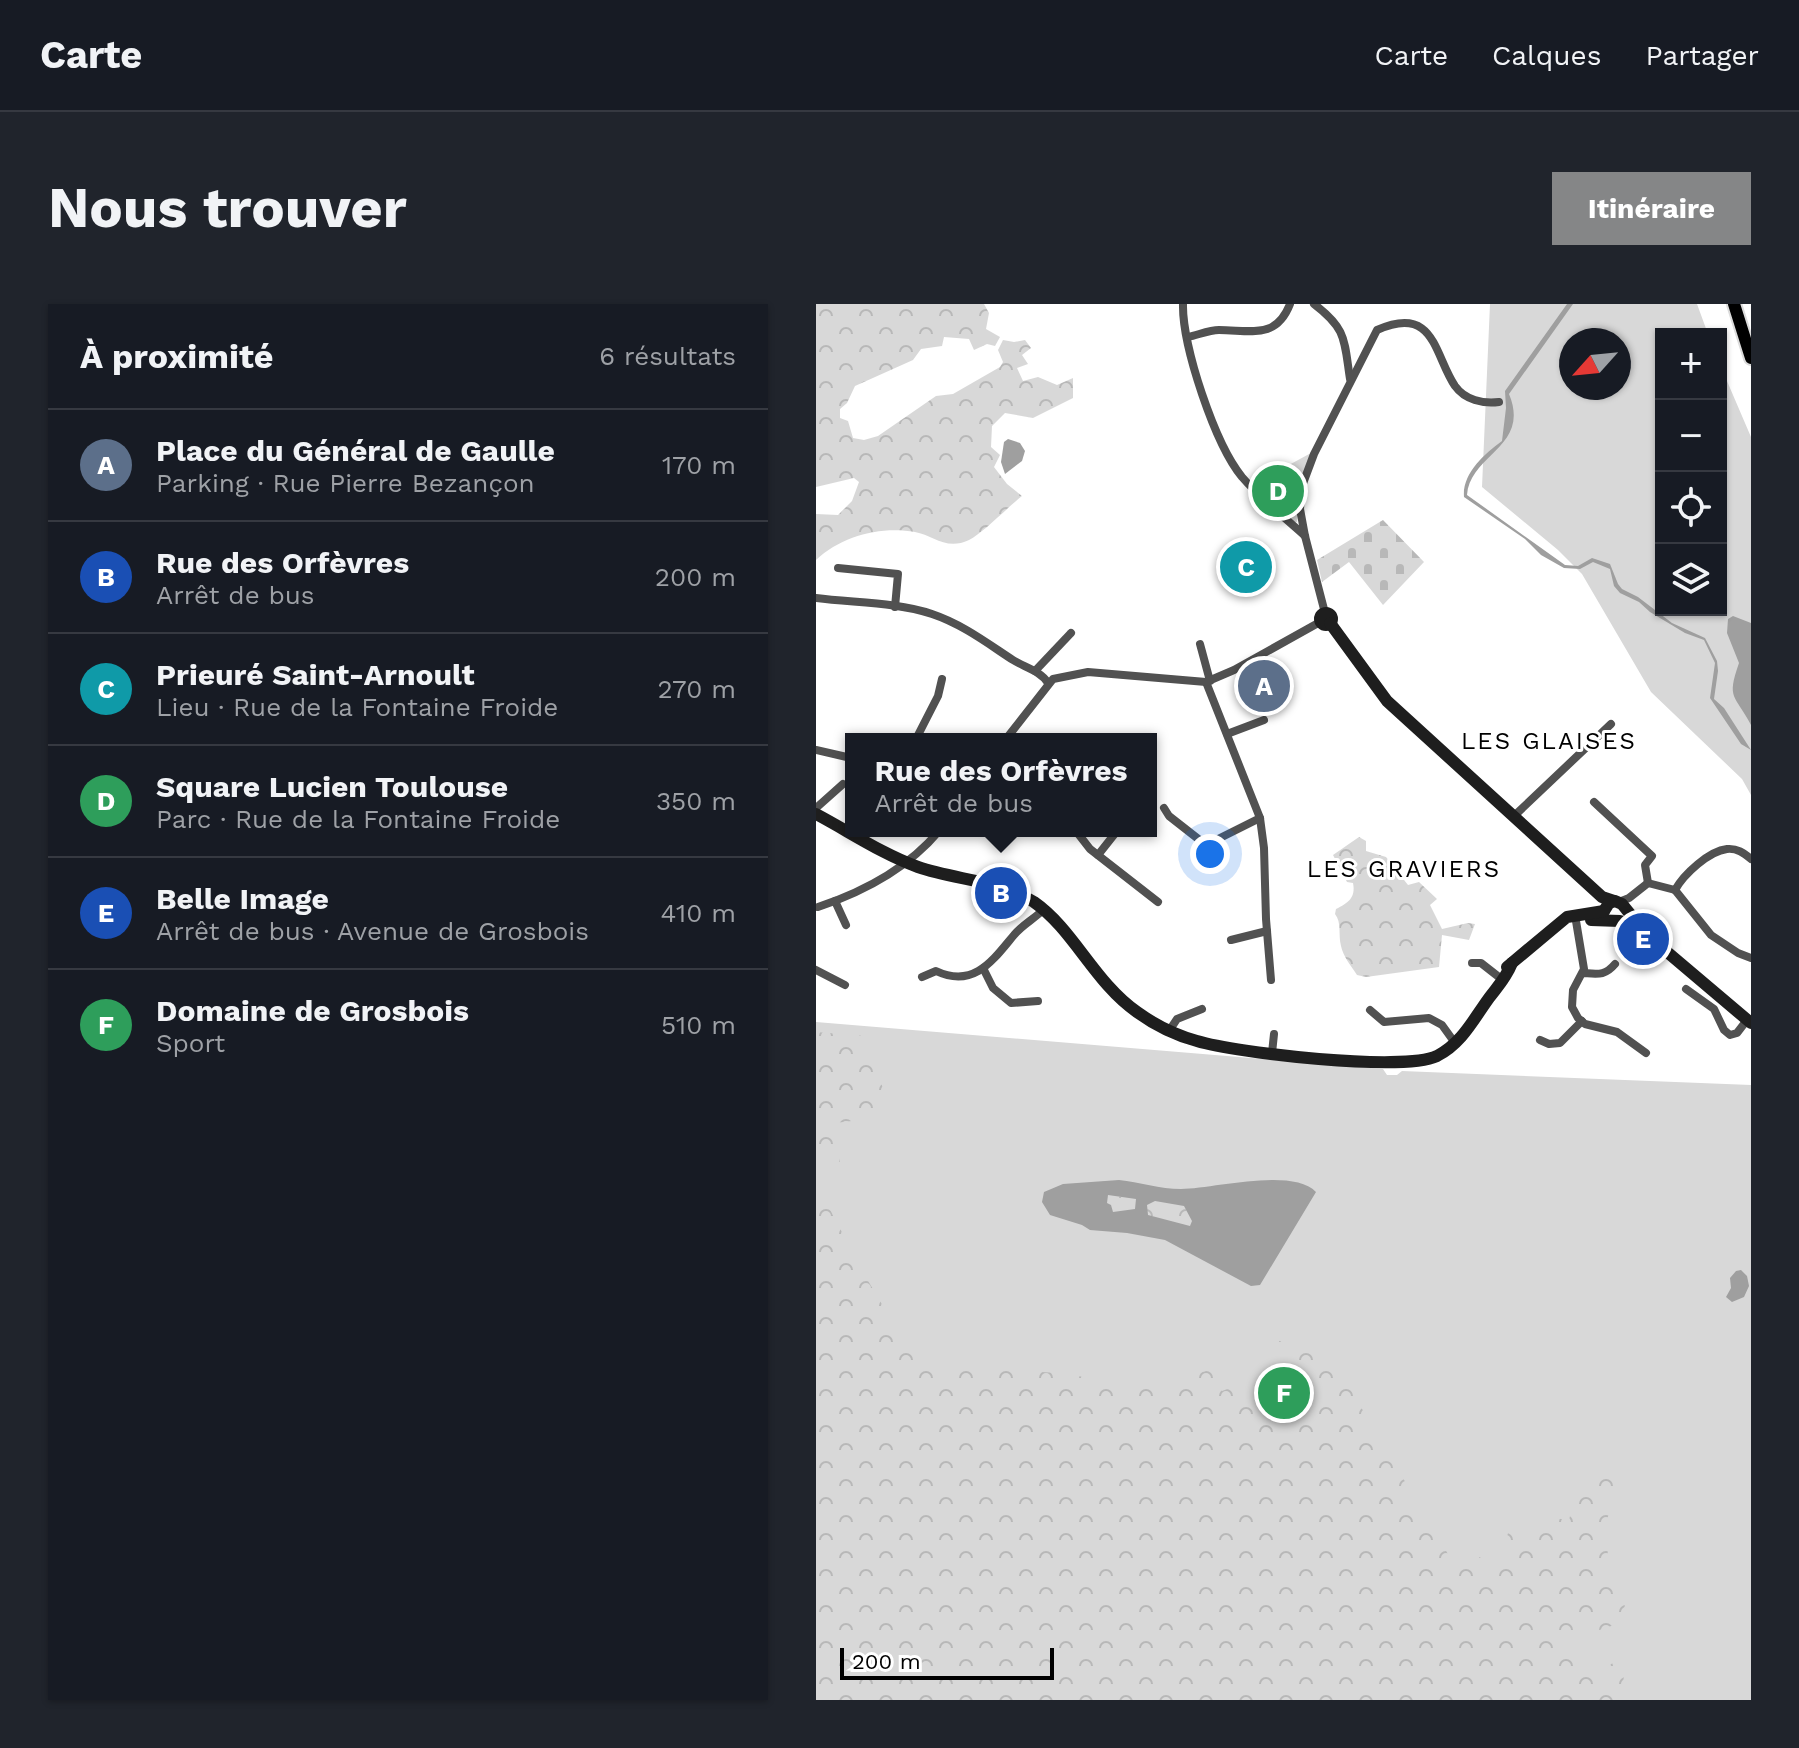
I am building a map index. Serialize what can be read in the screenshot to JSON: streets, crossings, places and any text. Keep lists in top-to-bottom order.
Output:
{
  "districts": ["LES GLAISES", "LES GRAVIERS"],
  "scale_bar": "200 m",
  "north": "bottom left",
  "page": {
    "header": "Carte",
    "nav": ["Carte", "Calques", "Partager"],
    "buttons": "Itinéraire",
    "title": "Nous trouver",
    "heading": ["À proximité", "6 résultats"],
    "map_buttons": ["+", "−"],
    "list": [
      {
        "mark": "A",
        "name": "Place du Général de Gaulle",
        "note": "Parking · Rue Pierre Bezançon",
        "value": "170 m"
      },
      {
        "mark": "B",
        "name": "Rue des Orfèvres",
        "note": "Arrêt de bus",
        "value": "200 m"
      },
      {
        "mark": "C",
        "name": "Prieuré Saint-Arnoult",
        "note": "Lieu · Rue de la Fontaine Froide",
        "value": "270 m"
      },
      {
        "mark": "D",
        "name": "Square Lucien Toulouse",
        "note": "Parc · Rue de la Fontaine Froide",
        "value": "350 m"
      },
      {
        "mark": "E",
        "name": "Belle Image",
        "note": "Arrêt de bus · Avenue de Grosbois",
        "value": "410 m"
      },
      {
        "mark": "F",
        "name": "Domaine de Grosbois",
        "note": "Sport",
        "value": "510 m"
      }
    ],
    "pins": [
      "D",
      "C",
      "A",
      "B",
      "E",
      "F"
    ],
    "popup": ["Rue des Orfèvres", "Arrêt de bus"],
    "scale": "200 m"
  }
}
